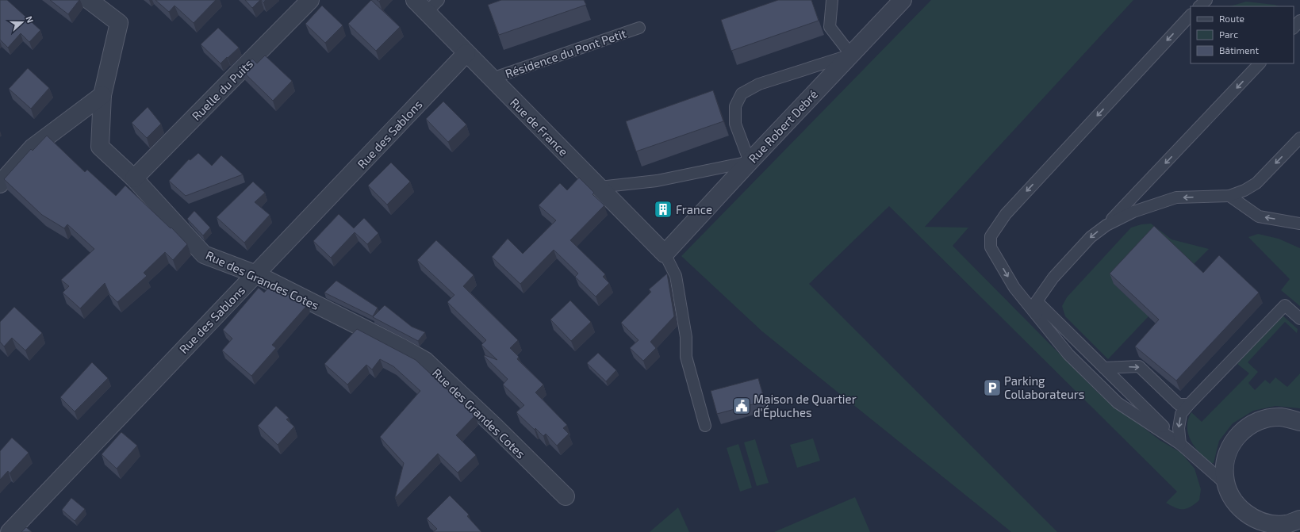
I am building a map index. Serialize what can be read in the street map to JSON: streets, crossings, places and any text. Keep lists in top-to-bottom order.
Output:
{
  "streets": {
    "street": [
      "Ruelle du Puits",
      "Rue Robert Debré",
      "Rue de France",
      "Rue des Sablons",
      "Rue des Grandes Cotes"
    ],
    "lane": ["Résidence du Pont Petit"]
  },
  "crossings": [
    ["Résidence du Pont Petit", "Rue de France"],
    ["Ruelle du Puits", "Rue des Grandes Cotes"],
    ["Rue Robert Debré", "Rue de France"],
    ["Rue de France", "Rue des Sablons"],
    ["Rue des Sablons", "Rue des Grandes Cotes"]
  ],
  "places": {
    "building": ["France"],
    "parking": ["Parking Collaborateurs"],
    "public building": ["Maison de Quartier d'Épluches"]
  },
  "legend": ["Route", "Parc", "Bâtiment"],
  "north": "right"
}
